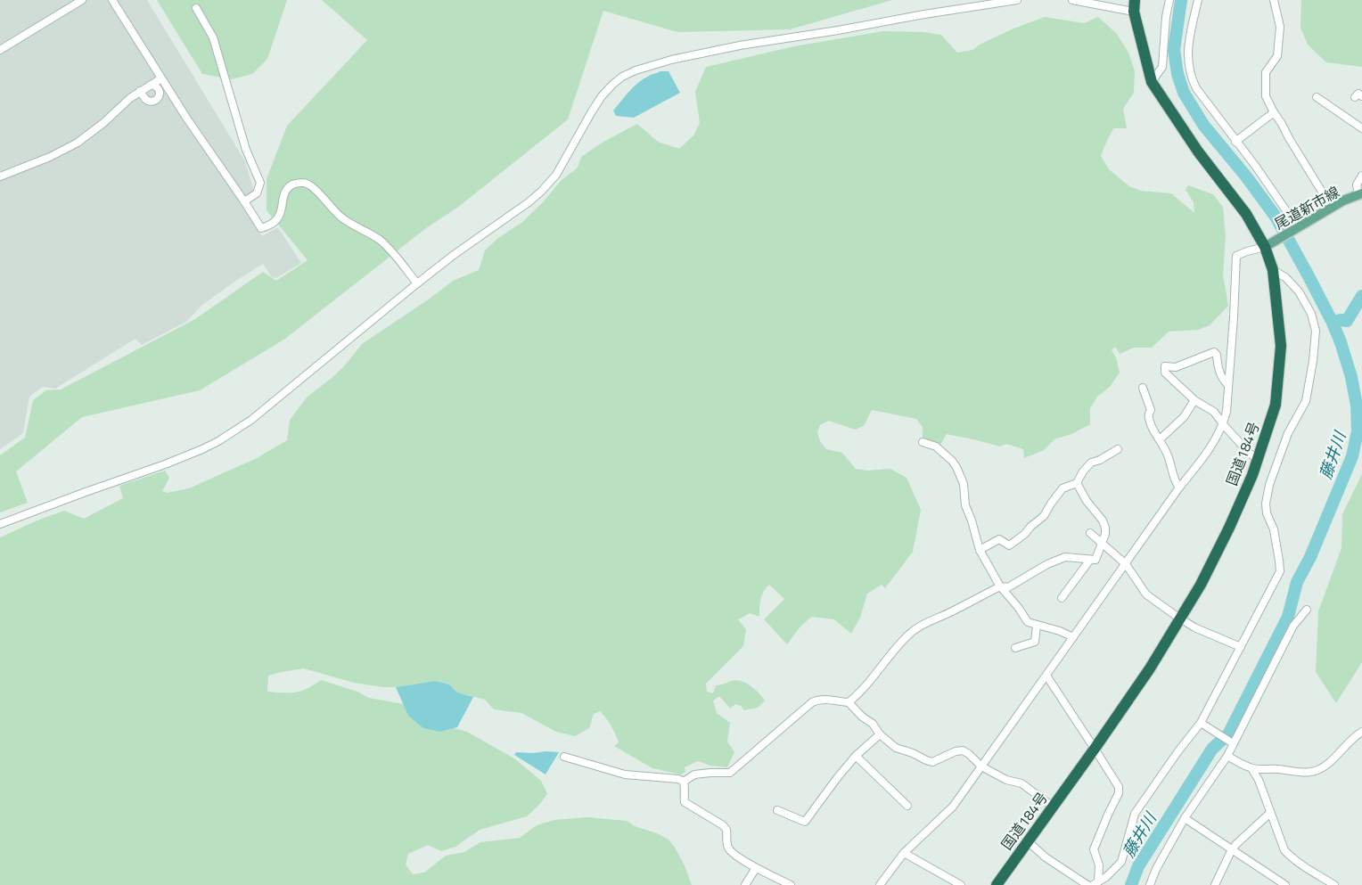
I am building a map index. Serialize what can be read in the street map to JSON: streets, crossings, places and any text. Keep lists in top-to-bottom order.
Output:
{
  "streets": {
    "highway": ["国道184号"],
    "main road": ["尾道新市線"]
  },
  "crossings": [
    ["尾道新市線", "国道184号"]
  ],
  "water": ["藤井川"]
}
